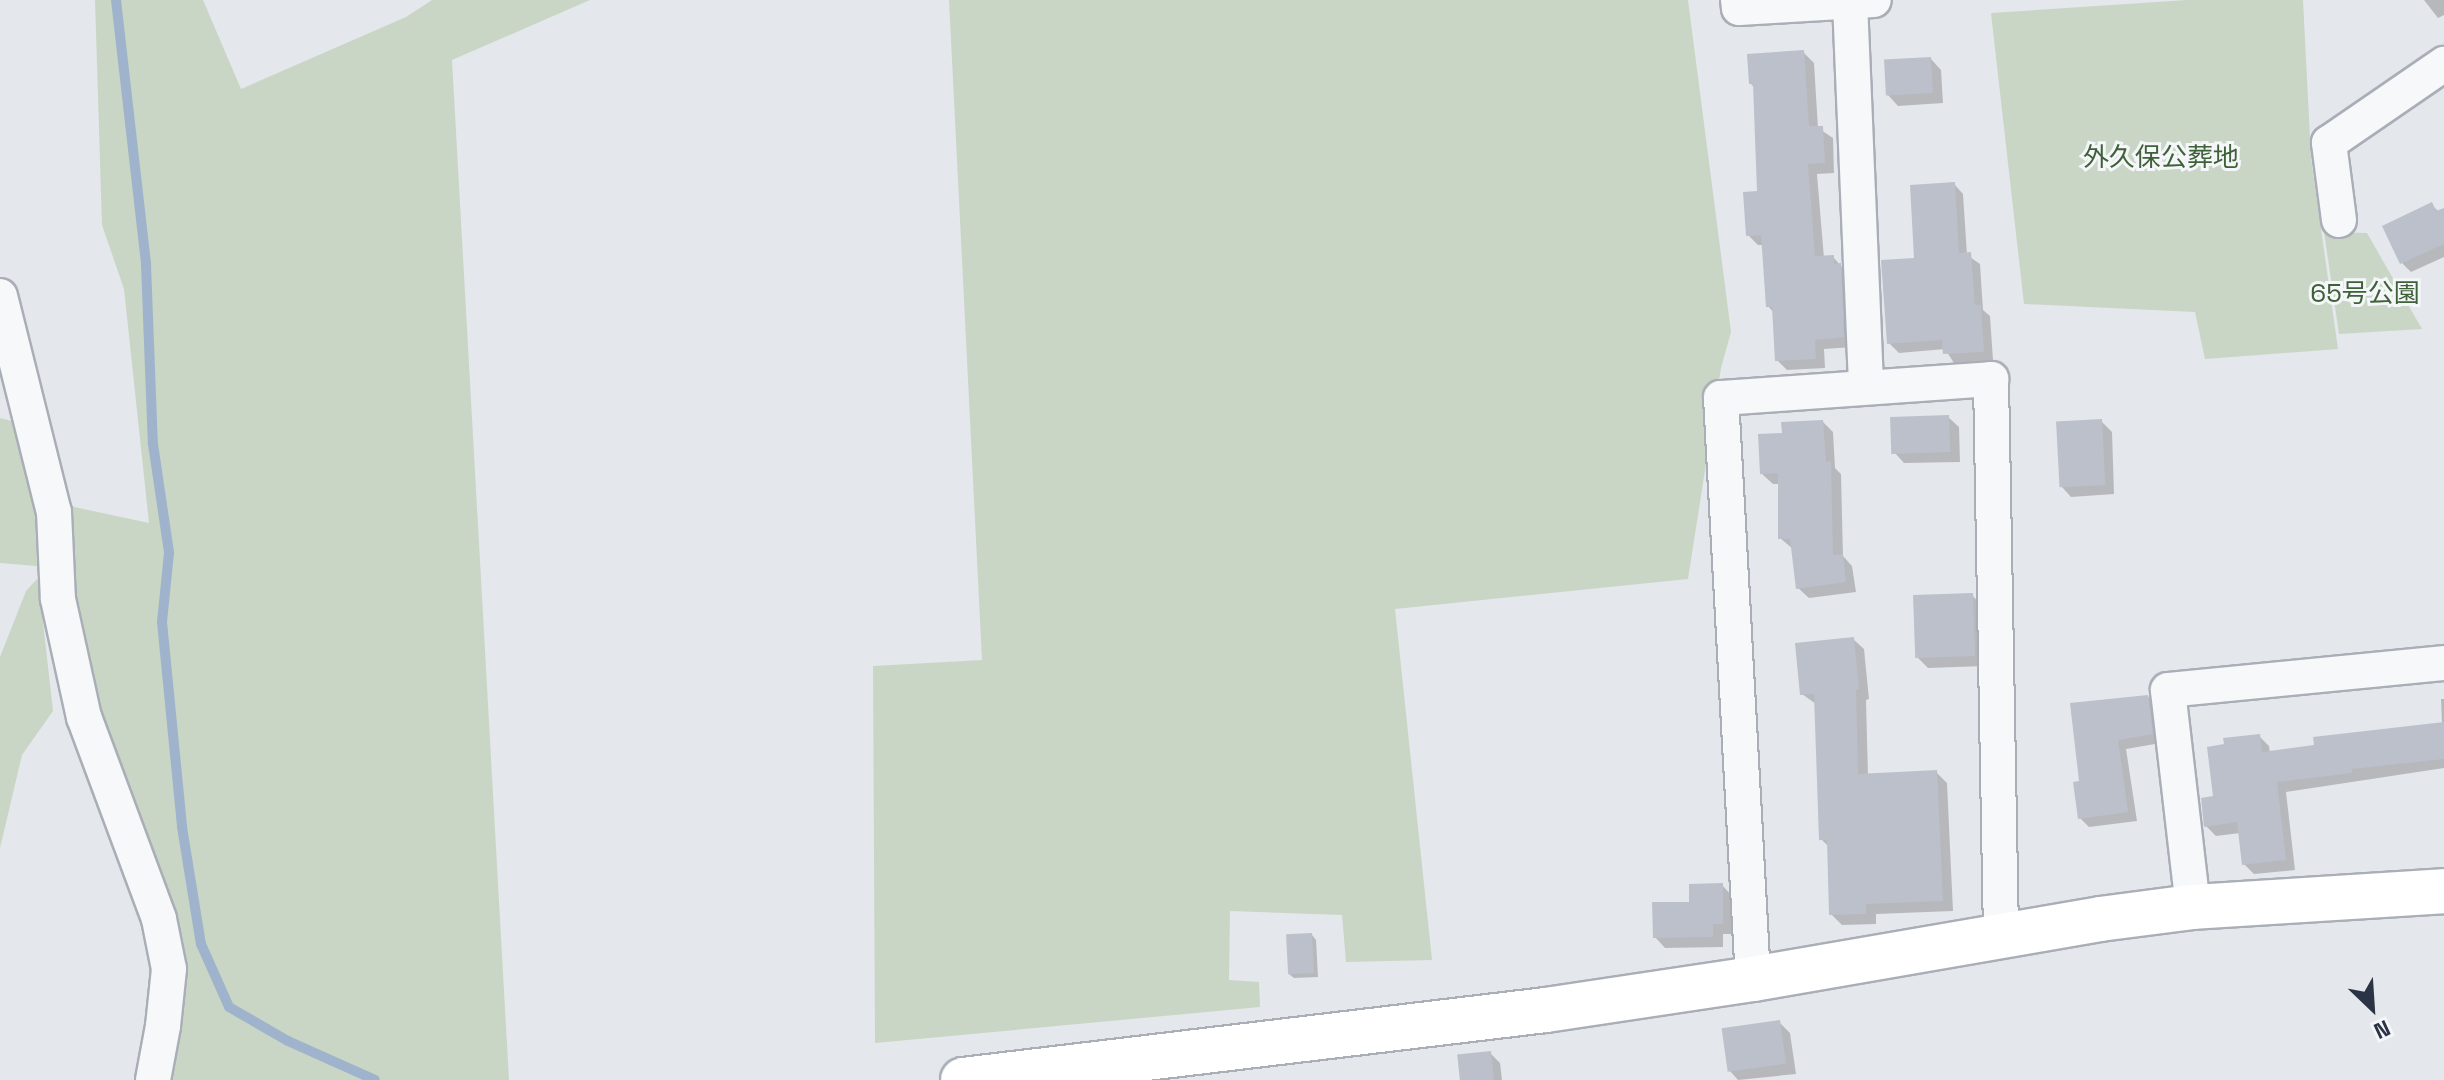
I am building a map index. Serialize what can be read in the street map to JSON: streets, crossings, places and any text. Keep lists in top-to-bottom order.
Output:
{
  "parks": ["外久保公葬地", "65号公園"],
  "north": "bottom right"
}
